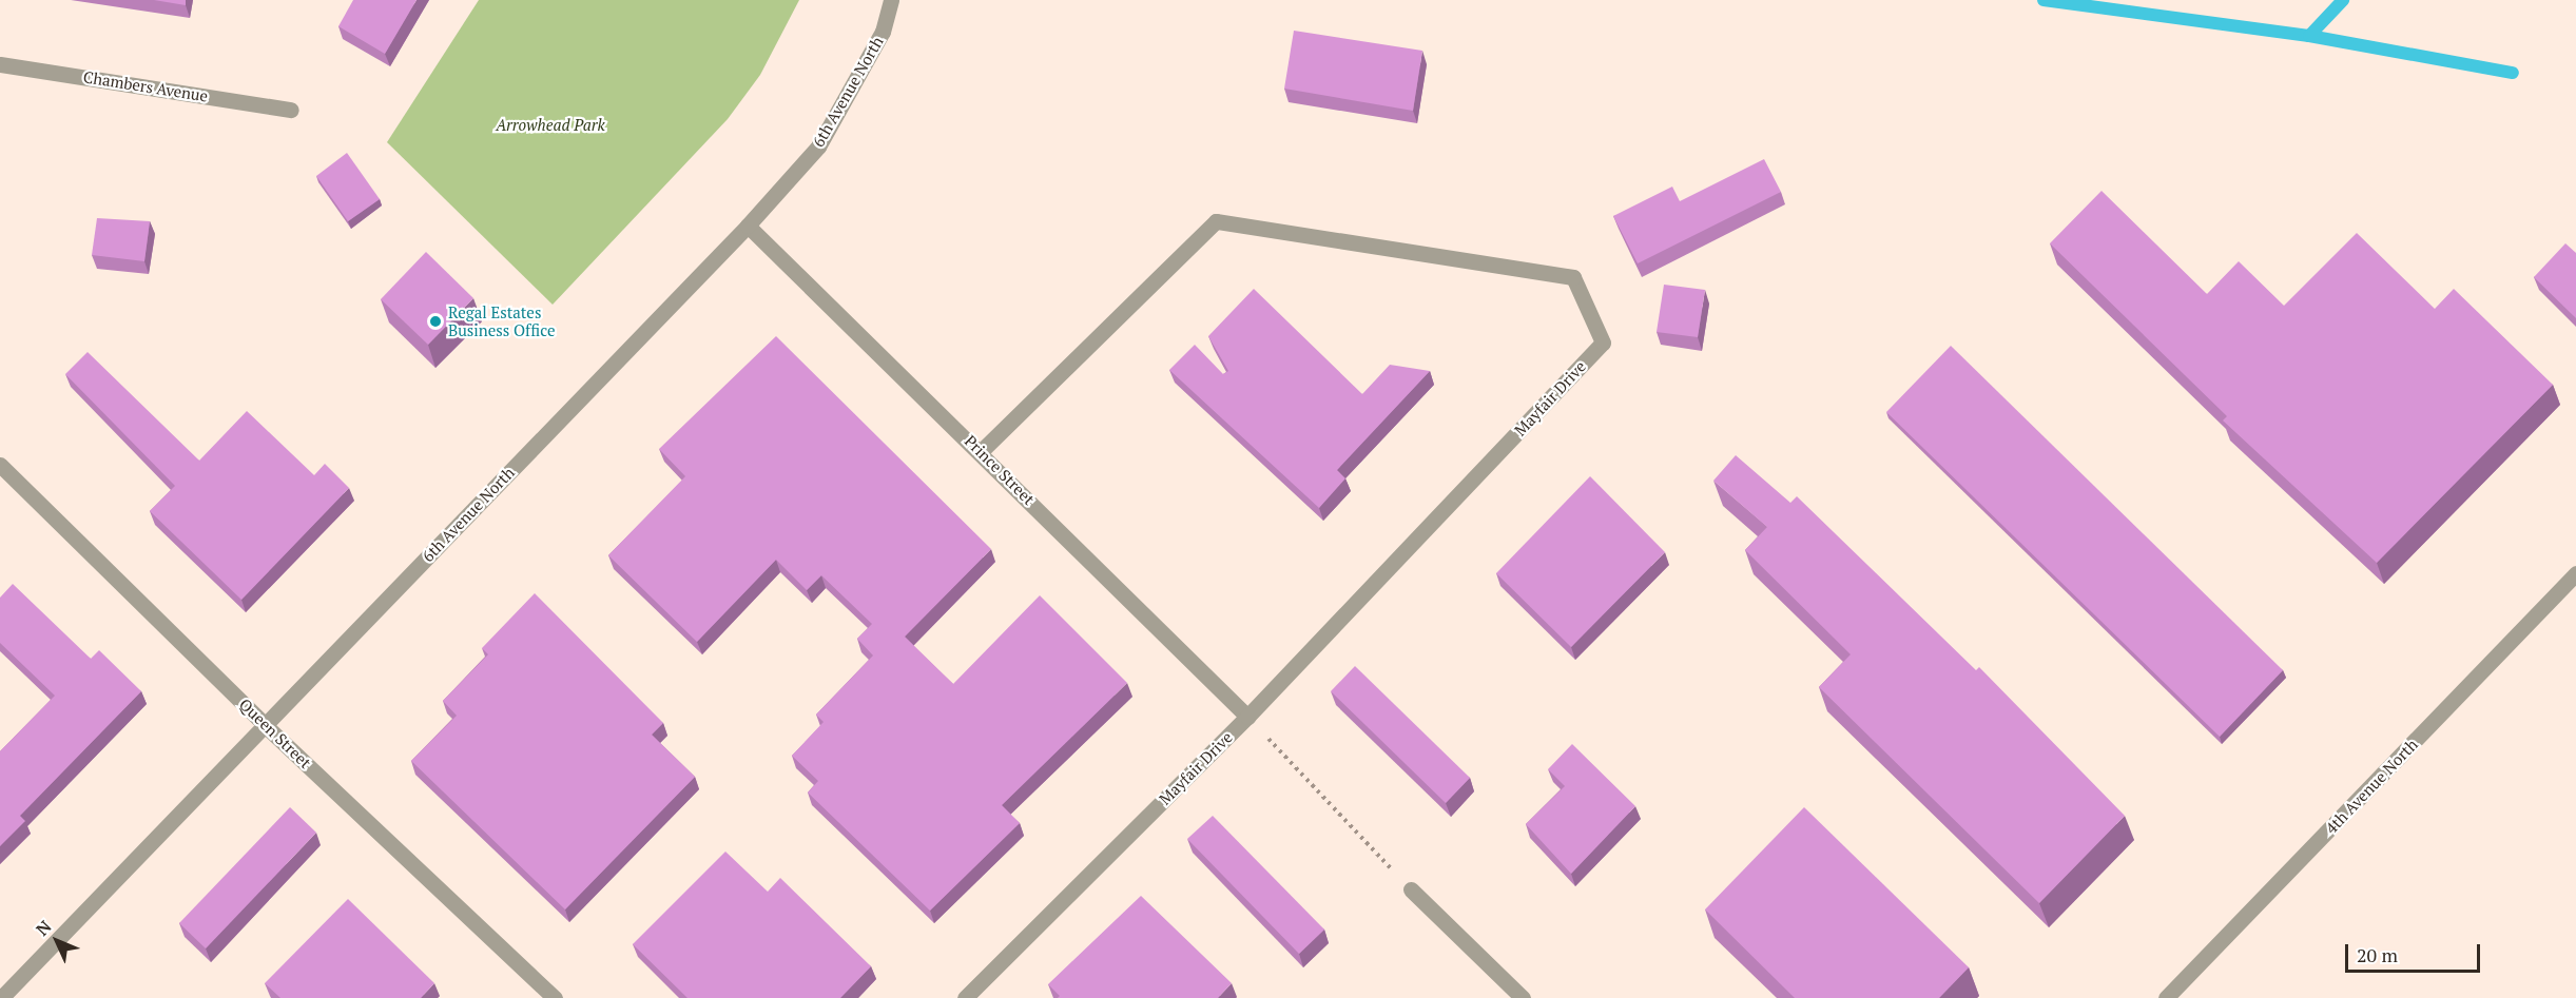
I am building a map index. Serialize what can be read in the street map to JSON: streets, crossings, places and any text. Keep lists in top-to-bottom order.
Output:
{
  "streets": {
    "street": [
      "Chambers Avenue",
      "6th Avenue North",
      "Mayfair Drive",
      "Prince Street",
      "Queen Street",
      "4th Avenue North"
    ]
  },
  "crossings": [
    ["6th Avenue North", "Prince Street"],
    ["6th Avenue North", "Queen Street"],
    ["Mayfair Drive", "Prince Street"]
  ],
  "parks": ["Arrowhead Park"],
  "places": ["Regal Estates Business Office"],
  "scale_bar": "20 m",
  "north": "top left"
}
